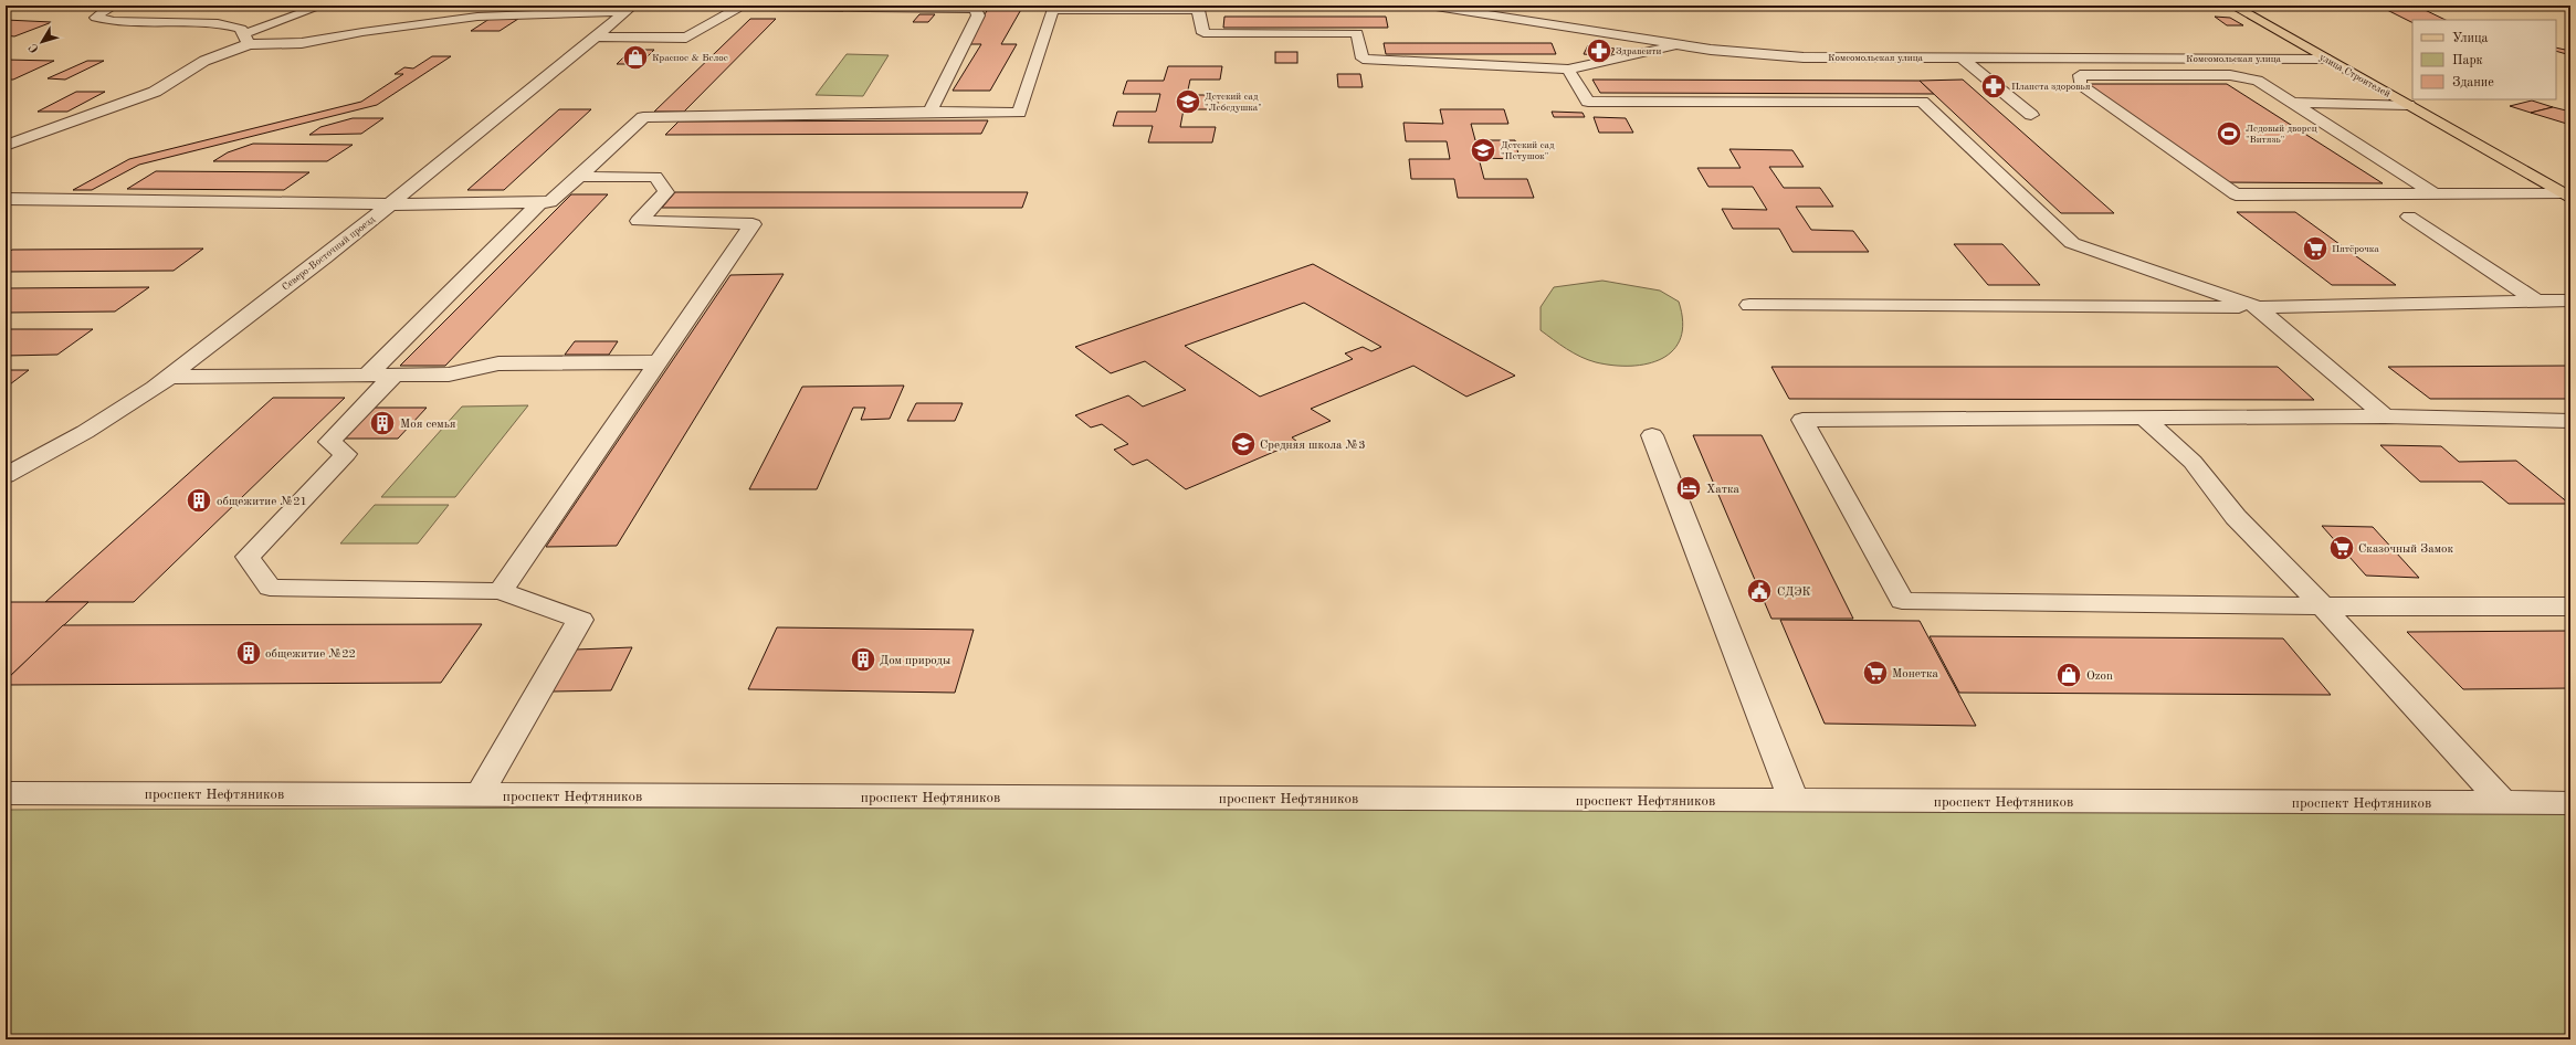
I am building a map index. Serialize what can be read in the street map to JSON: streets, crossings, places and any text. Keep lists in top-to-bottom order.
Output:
{
  "streets": {
    "main road": ["улица Строителей"],
    "street": ["Комсомольская улица", "Северо-Восточный проезд", "проспект Нефтяников"]
  },
  "crossings": [
    ["Комсомольская улица", "улица Строителей"]
  ],
  "places": {
    "pharmacy": ["Здравсити", "Планета здоровья"],
    "shop": ["Красное & Белое", "Ozon"],
    "school or university": ["Детский сад \"Лебедушка\"", "Детский сад \"Петушок\"", "Средняя школа №3"],
    "sports": ["Ледовый дворец \"Витязь\""],
    "supermarket": ["Пятёрочка", "Сказочный Замок", "Монетка"],
    "building": [
      "Моя семья",
      "общежитие №21",
      "общежитие №22",
      "Дом природы"
    ],
    "hotel": ["Хатка"],
    "public building": ["СДЭК"]
  },
  "legend": ["Улица", "Парк", "Здание"],
  "north": "bottom left"
}
